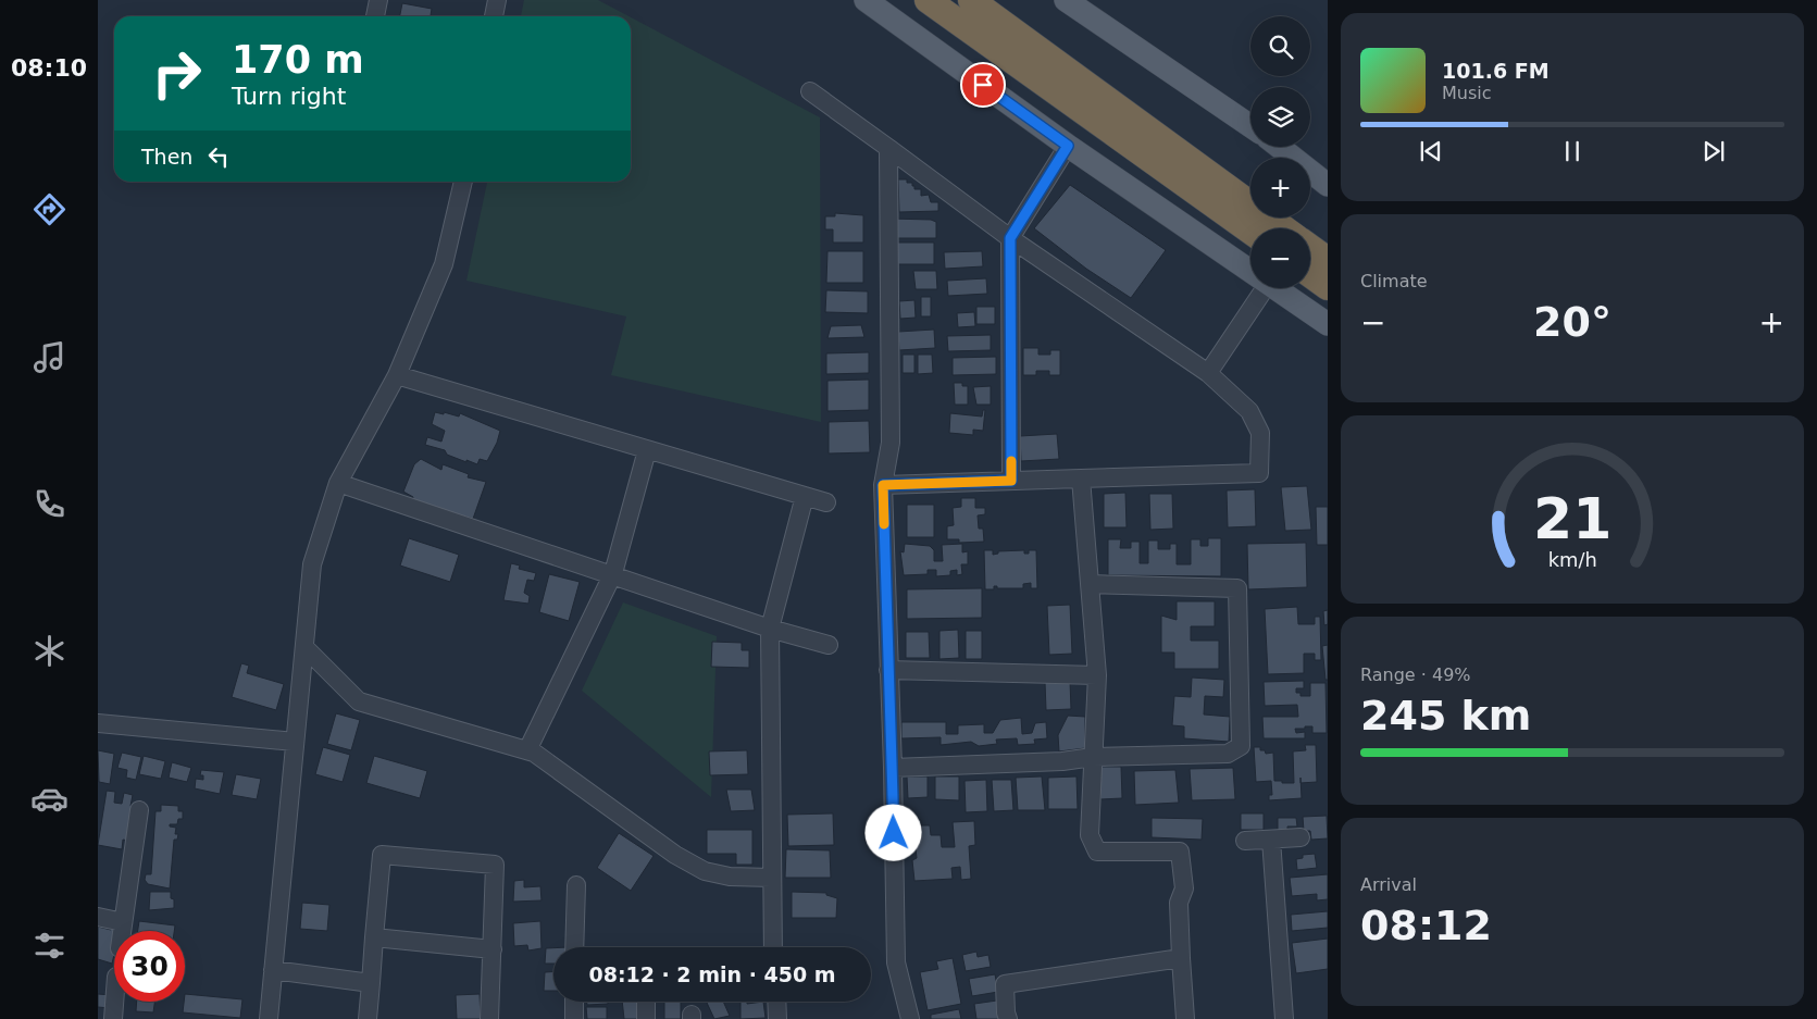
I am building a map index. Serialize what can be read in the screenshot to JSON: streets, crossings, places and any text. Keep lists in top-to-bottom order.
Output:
{
  "page": {
    "tabs": "08:10",
    "map_buttons": ["+", "−"],
    "turn": ["170 m", "Turn right"],
    "song": ["101.6 FM", "Music"],
    "then": "Then",
    "tile": [
      "Climate",
      ["Range · 49%", "245 km"],
      ["Arrival", "08:12"]
    ],
    "heat": ["−", "20°", "+"],
    "limit": "30",
    "trip": "08:12 · 2 min · 450 m",
    "gauge": ["21", "km/h"]
  }
}
